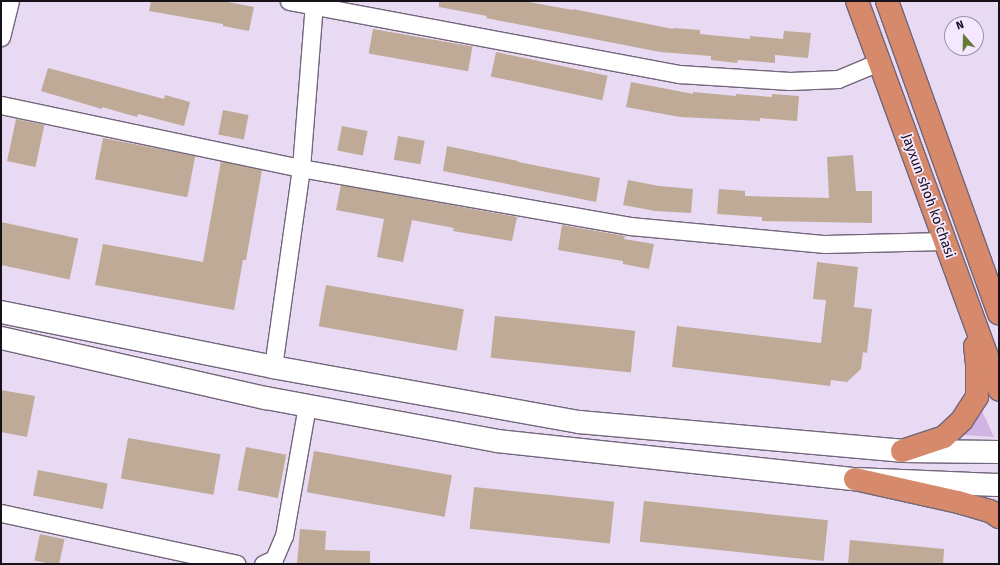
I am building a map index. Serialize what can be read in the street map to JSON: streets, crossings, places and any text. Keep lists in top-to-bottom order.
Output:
{
  "streets": {
    "highway": ["Jayxun shoh ko'chasi"]
  },
  "north": "top"
}
